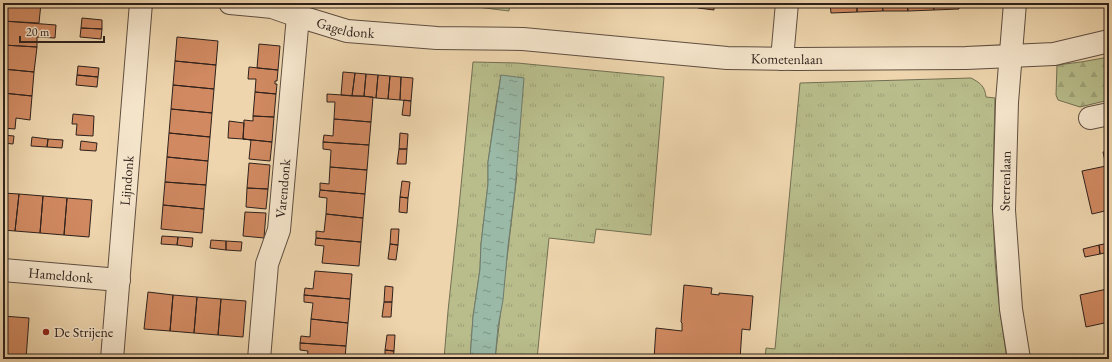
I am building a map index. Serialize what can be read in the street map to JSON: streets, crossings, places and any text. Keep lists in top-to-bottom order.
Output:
{
  "streets": {
    "street": [
      "Gageldonk",
      "Kometenlaan",
      "Lijndonk",
      "Sterrenlaan",
      "Varendonk",
      "Hameldonk"
    ]
  },
  "crossings": [
    ["Gageldonk", "Kometenlaan"],
    ["Gageldonk", "Varendonk"],
    ["Kometenlaan", "Sterrenlaan"],
    ["Lijndonk", "Hameldonk"]
  ],
  "places": ["De Strijene"],
  "scale_bar": "20 m"
}
